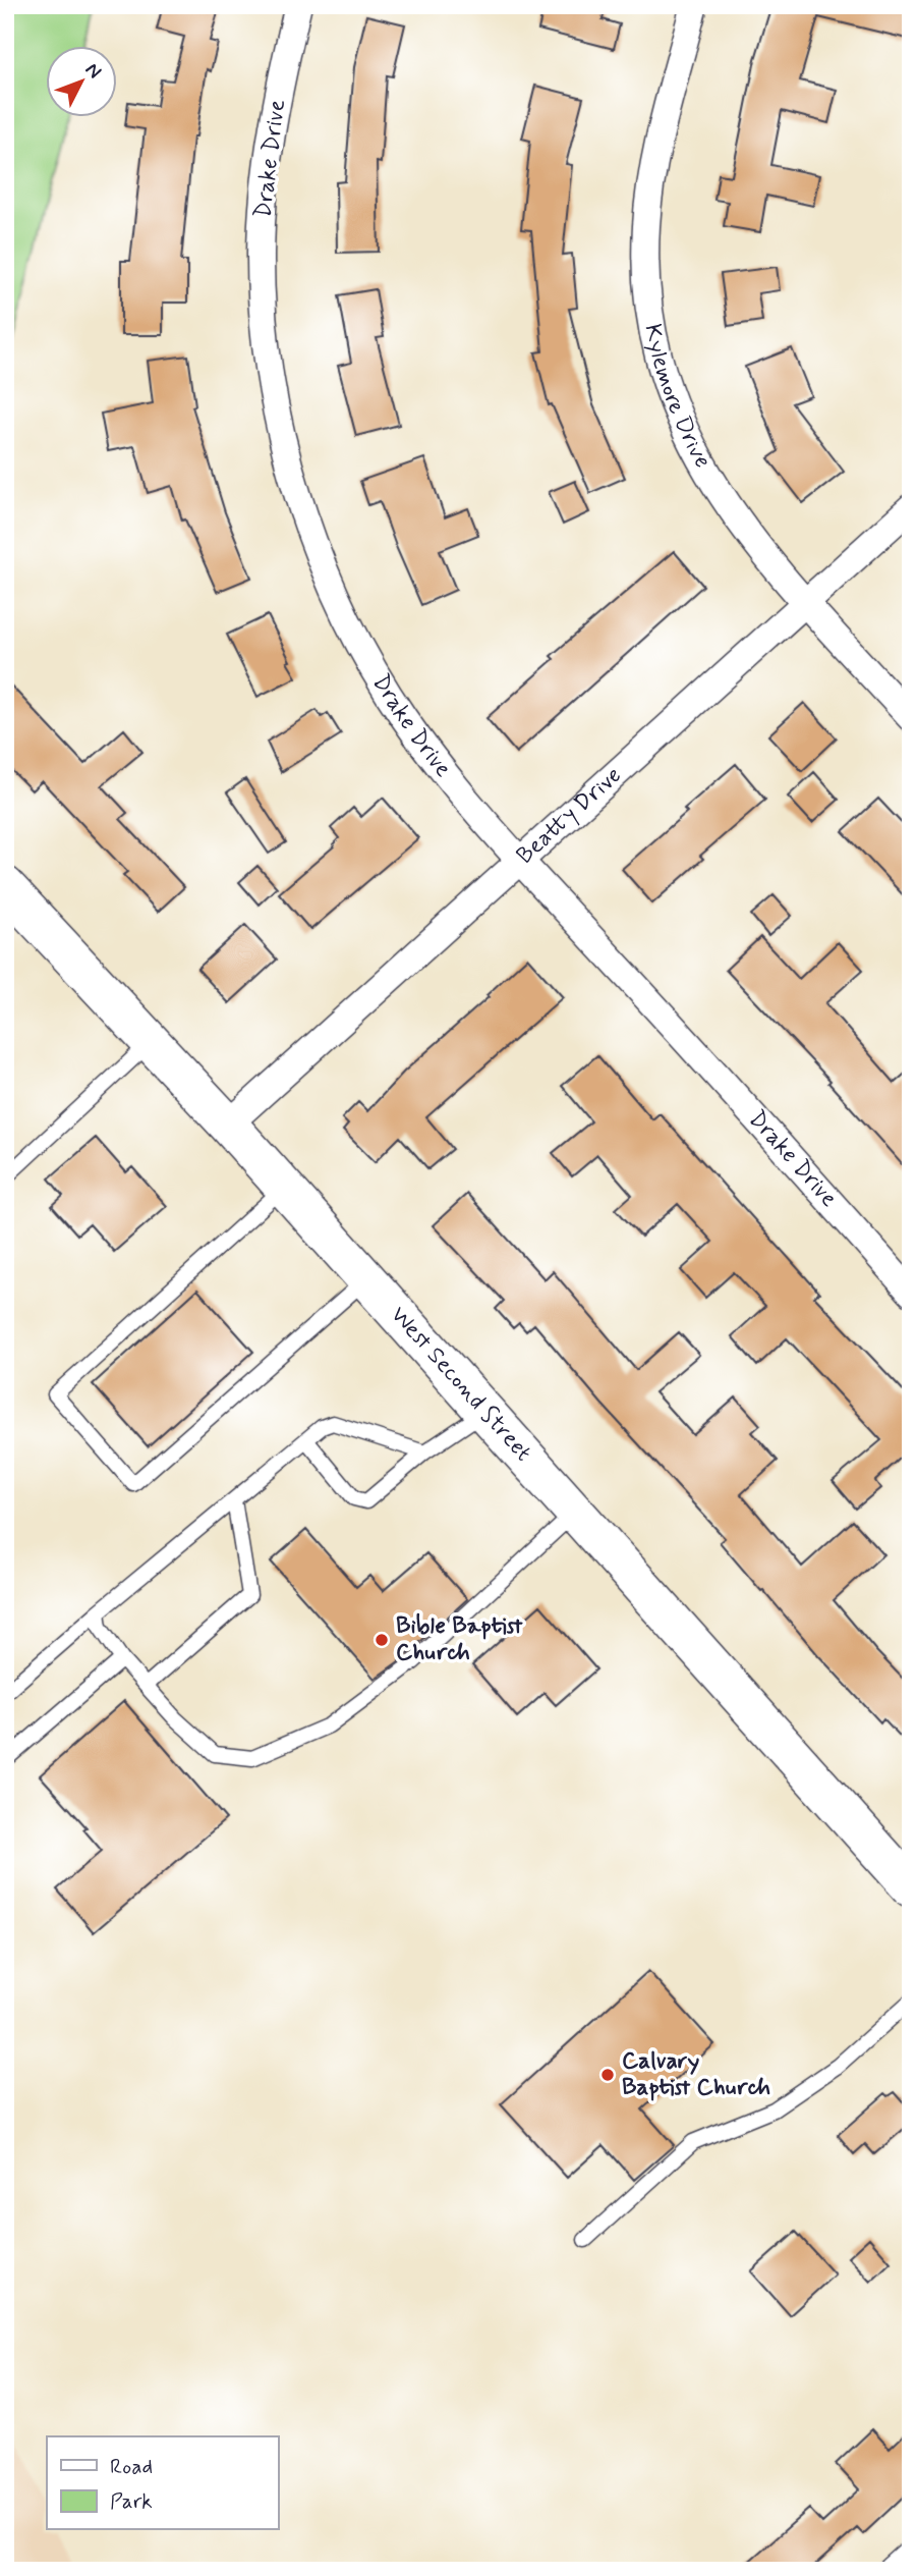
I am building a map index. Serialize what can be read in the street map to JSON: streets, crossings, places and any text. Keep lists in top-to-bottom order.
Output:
{
  "streets": {
    "main road": ["West Second Street"],
    "street": ["Drake Drive", "Kylemore Drive", "Beatty Drive"]
  },
  "crossings": [
    ["Drake Drive", "Beatty Drive"],
    ["Kylemore Drive", "Beatty Drive"],
    ["Beatty Drive", "West Second Street"]
  ],
  "places": ["Bible Baptist Church", "Calvary Baptist Church"],
  "legend": ["Road", "Park"],
  "north": "top right"
}
